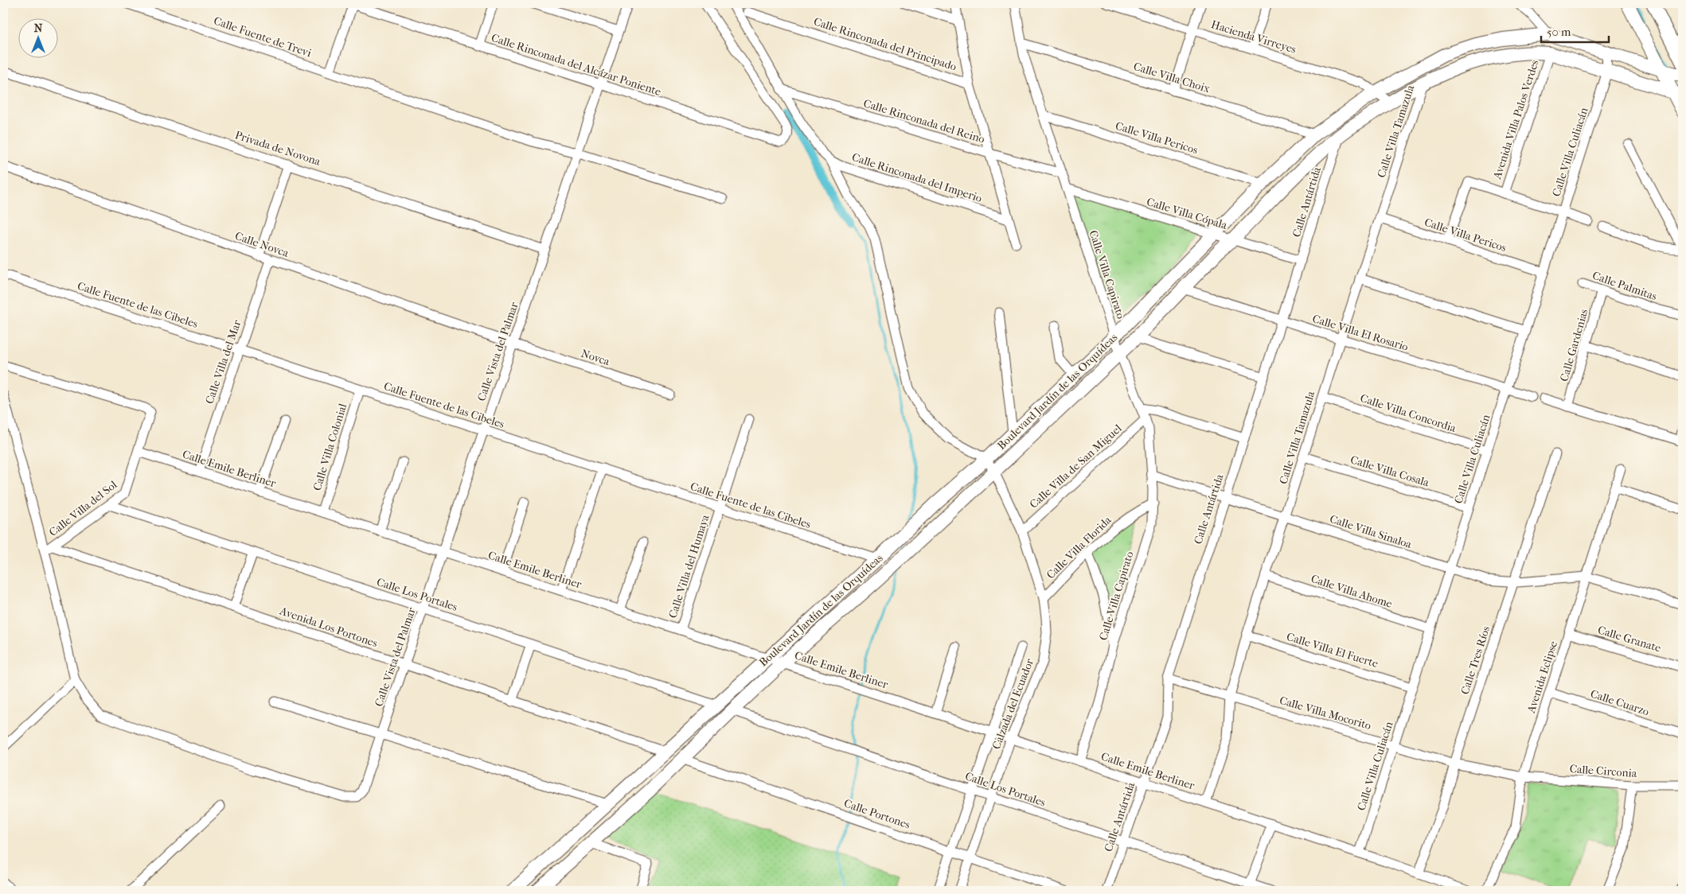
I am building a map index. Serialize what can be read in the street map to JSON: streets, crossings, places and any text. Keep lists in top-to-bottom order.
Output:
{
  "streets": {
    "street": [
      "Calle Fuente de Trevi",
      "Hacienda Virreyes",
      "Calle Rinconada del Principado",
      "Calle Rinconada del Alcázar Poniente",
      "Calle Villa Choix",
      "Avenida Villa Palos Verdes",
      "Calle Rinconada del Reino",
      "Calle Villa Tamazula",
      "Calle Villa Pericos",
      "Privada de Novona",
      "Calle Villa Culiacán",
      "Calle Rinconada del Imperio",
      "Calle Antártida",
      "Calle Villa Cópala",
      "Calle Novca",
      "Calle Villa Capirato",
      "Calle Palmitas",
      "Calle Fuente de las Cibeles",
      "Calle Villa El Rosario",
      "Calle Gardenias",
      "Calle Vista del Palmar",
      "Novca",
      "Calle Villa del Mar",
      "Boulevard Jardín de las Orquídeas",
      "Calle Villa Concordia",
      "Calle Villa Colonial",
      "Calle Villa de San Miguel",
      "Calle Emile Berliner",
      "Calle Villa Cosala",
      "Calle Villa del Sol",
      "Calle Villa Sinaloa",
      "Calle Villa Florida",
      "Calle Villa del Humaya",
      "Calle Villa Ahome",
      "Calle Los Portales",
      "Avenida Los Portones",
      "Calle Granate",
      "Calle Villa El Fuerte",
      "Calle Tres Ríos",
      "Avenida Eclipse",
      "Calle Cuarzo",
      "Calzada del Ecuador",
      "Calle Villa Mocorito",
      "Calle Circonia",
      "Calle Portones"
    ]
  },
  "crossings": [
    ["Calle Fuente de Trevi", "Calle Vista del Palmar"],
    ["Hacienda Virreyes", "Boulevard Jardín de las Orquídeas"],
    ["Calle Rinconada del Alcázar Poniente", "Calle Vista del Palmar"],
    ["Calle Villa Choix", "Calle Villa Capirato"],
    ["Calle Villa Choix", "Boulevard Jardín de las Orquídeas"],
    ["Avenida Villa Palos Verdes", "Boulevard Jardín de las Orquídeas"],
    ["Calle Rinconada del Reino", "Calle Rinconada del Imperio"],
    ["Calle Rinconada del Reino", "Calle Villa Capirato"],
    ["Calle Villa Tamazula", "Calle Villa Pericos"],
    ["Calle Villa Tamazula", "Calle Villa El Rosario"],
    ["Calle Villa Tamazula", "Boulevard Jardín de las Orquídeas"],
    ["Calle Villa Tamazula", "Calle Villa Concordia"],
    ["Calle Villa Tamazula", "Calle Emile Berliner"],
    ["Calle Villa Tamazula", "Calle Villa Cosala"],
    ["Calle Villa Tamazula", "Calle Villa Sinaloa"],
    ["Calle Villa Tamazula", "Calle Villa Ahome"],
    ["Calle Villa Tamazula", "Calle Villa El Fuerte"],
    ["Calle Villa Tamazula", "Calle Villa Mocorito"],
    ["Calle Villa Pericos", "Calle Villa Culiacán"],
    ["Calle Villa Pericos", "Calle Villa Capirato"],
    ["Calle Villa Pericos", "Boulevard Jardín de las Orquídeas"],
    ["Privada de Novona", "Calle Vista del Palmar"],
    ["Calle Villa Culiacán", "Calle Villa El Rosario"],
    ["Calle Villa Culiacán", "Boulevard Jardín de las Orquídeas"],
    ["Calle Villa Culiacán", "Calle Villa Concordia"],
    ["Calle Villa Culiacán", "Calle Emile Berliner"],
    ["Calle Villa Culiacán", "Calle Villa Cosala"],
    ["Calle Villa Culiacán", "Calle Villa Sinaloa"],
    ["Calle Villa Culiacán", "Calle Villa Ahome"],
    ["Calle Villa Culiacán", "Calle Villa El Fuerte"],
    ["Calle Villa Culiacán", "Calle Villa Mocorito"],
    ["Calle Antártida", "Calle Villa Cópala"],
    ["Calle Antártida", "Calle Villa El Rosario"],
    ["Calle Antártida", "Boulevard Jardín de las Orquídeas"],
    ["Calle Antártida", "Calle Emile Berliner"],
    ["Calle Antártida", "Calle Villa Sinaloa"],
    ["Calle Antártida", "Calle Los Portales"],
    ["Calle Antártida", "Calle Villa Mocorito"],
    ["Calle Villa Cópala", "Calle Villa Capirato"],
    ["Calle Villa Cópala", "Boulevard Jardín de las Orquídeas"],
    ["Calle Novca", "Calle Vista del Palmar"],
    ["Calle Novca", "Novca"],
    ["Calle Novca", "Calle Villa del Mar"],
    ["Calle Villa Capirato", "Boulevard Jardín de las Orquídeas"],
    ["Calle Villa Capirato", "Calle Villa de San Miguel"],
    ["Calle Villa Capirato", "Calle Emile Berliner"],
    ["Calle Villa Capirato", "Calle Villa Sinaloa"],
    ["Calle Villa Capirato", "Calle Villa Florida"],
    ["Calle Palmitas", "Calle Gardenias"],
    ["Calle Fuente de las Cibeles", "Calle Vista del Palmar"],
    ["Calle Fuente de las Cibeles", "Calle Villa del Mar"],
    ["Calle Fuente de las Cibeles", "Boulevard Jardín de las Orquídeas"],
    ["Calle Fuente de las Cibeles", "Calle Villa Colonial"],
    ["Calle Fuente de las Cibeles", "Calle Villa del Humaya"],
    ["Calle Villa El Rosario", "Boulevard Jardín de las Orquídeas"],
    ["Calle Vista del Palmar", "Novca"],
    ["Calle Vista del Palmar", "Calle Emile Berliner"],
    ["Calle Vista del Palmar", "Calle Los Portales"],
    ["Calle Vista del Palmar", "Avenida Los Portones"],
    ["Calle Villa del Mar", "Calle Emile Berliner"],
    ["Boulevard Jardín de las Orquídeas", "Calle Emile Berliner"],
    ["Boulevard Jardín de las Orquídeas", "Calle Los Portales"],
    ["Boulevard Jardín de las Orquídeas", "Avenida Los Portones"],
    ["Boulevard Jardín de las Orquídeas", "Calzada del Ecuador"],
    ["Boulevard Jardín de las Orquídeas", "Calle Portones"],
    ["Calle Villa Colonial", "Calle Emile Berliner"],
    ["Calle Villa de San Miguel", "Calzada del Ecuador"],
    ["Calle Emile Berliner", "Calle Villa del Sol"],
    ["Calle Emile Berliner", "Calle Villa del Humaya"],
    ["Calle Emile Berliner", "Calle Tres Ríos"],
    ["Calle Emile Berliner", "Calzada del Ecuador"],
    ["Calle Villa del Sol", "Calle Los Portales"],
    ["Calle Villa del Sol", "Avenida Los Portones"],
    ["Calle Villa Sinaloa", "Calle Tres Ríos"],
    ["Calle Villa Sinaloa", "Avenida Eclipse"],
    ["Calle Villa Florida", "Calzada del Ecuador"],
    ["Calle Los Portales", "Calzada del Ecuador"],
    ["Calle Granate", "Avenida Eclipse"],
    ["Calle Tres Ríos", "Calle Villa Mocorito"],
    ["Avenida Eclipse", "Calle Cuarzo"],
    ["Avenida Eclipse", "Calle Villa Mocorito"],
    ["Avenida Eclipse", "Calle Circonia"],
    ["Calzada del Ecuador", "Calle Portones"],
    ["Calle Villa Mocorito", "Calle Circonia"]
  ],
  "scale_bar": "50 m",
  "north": "top"
}
